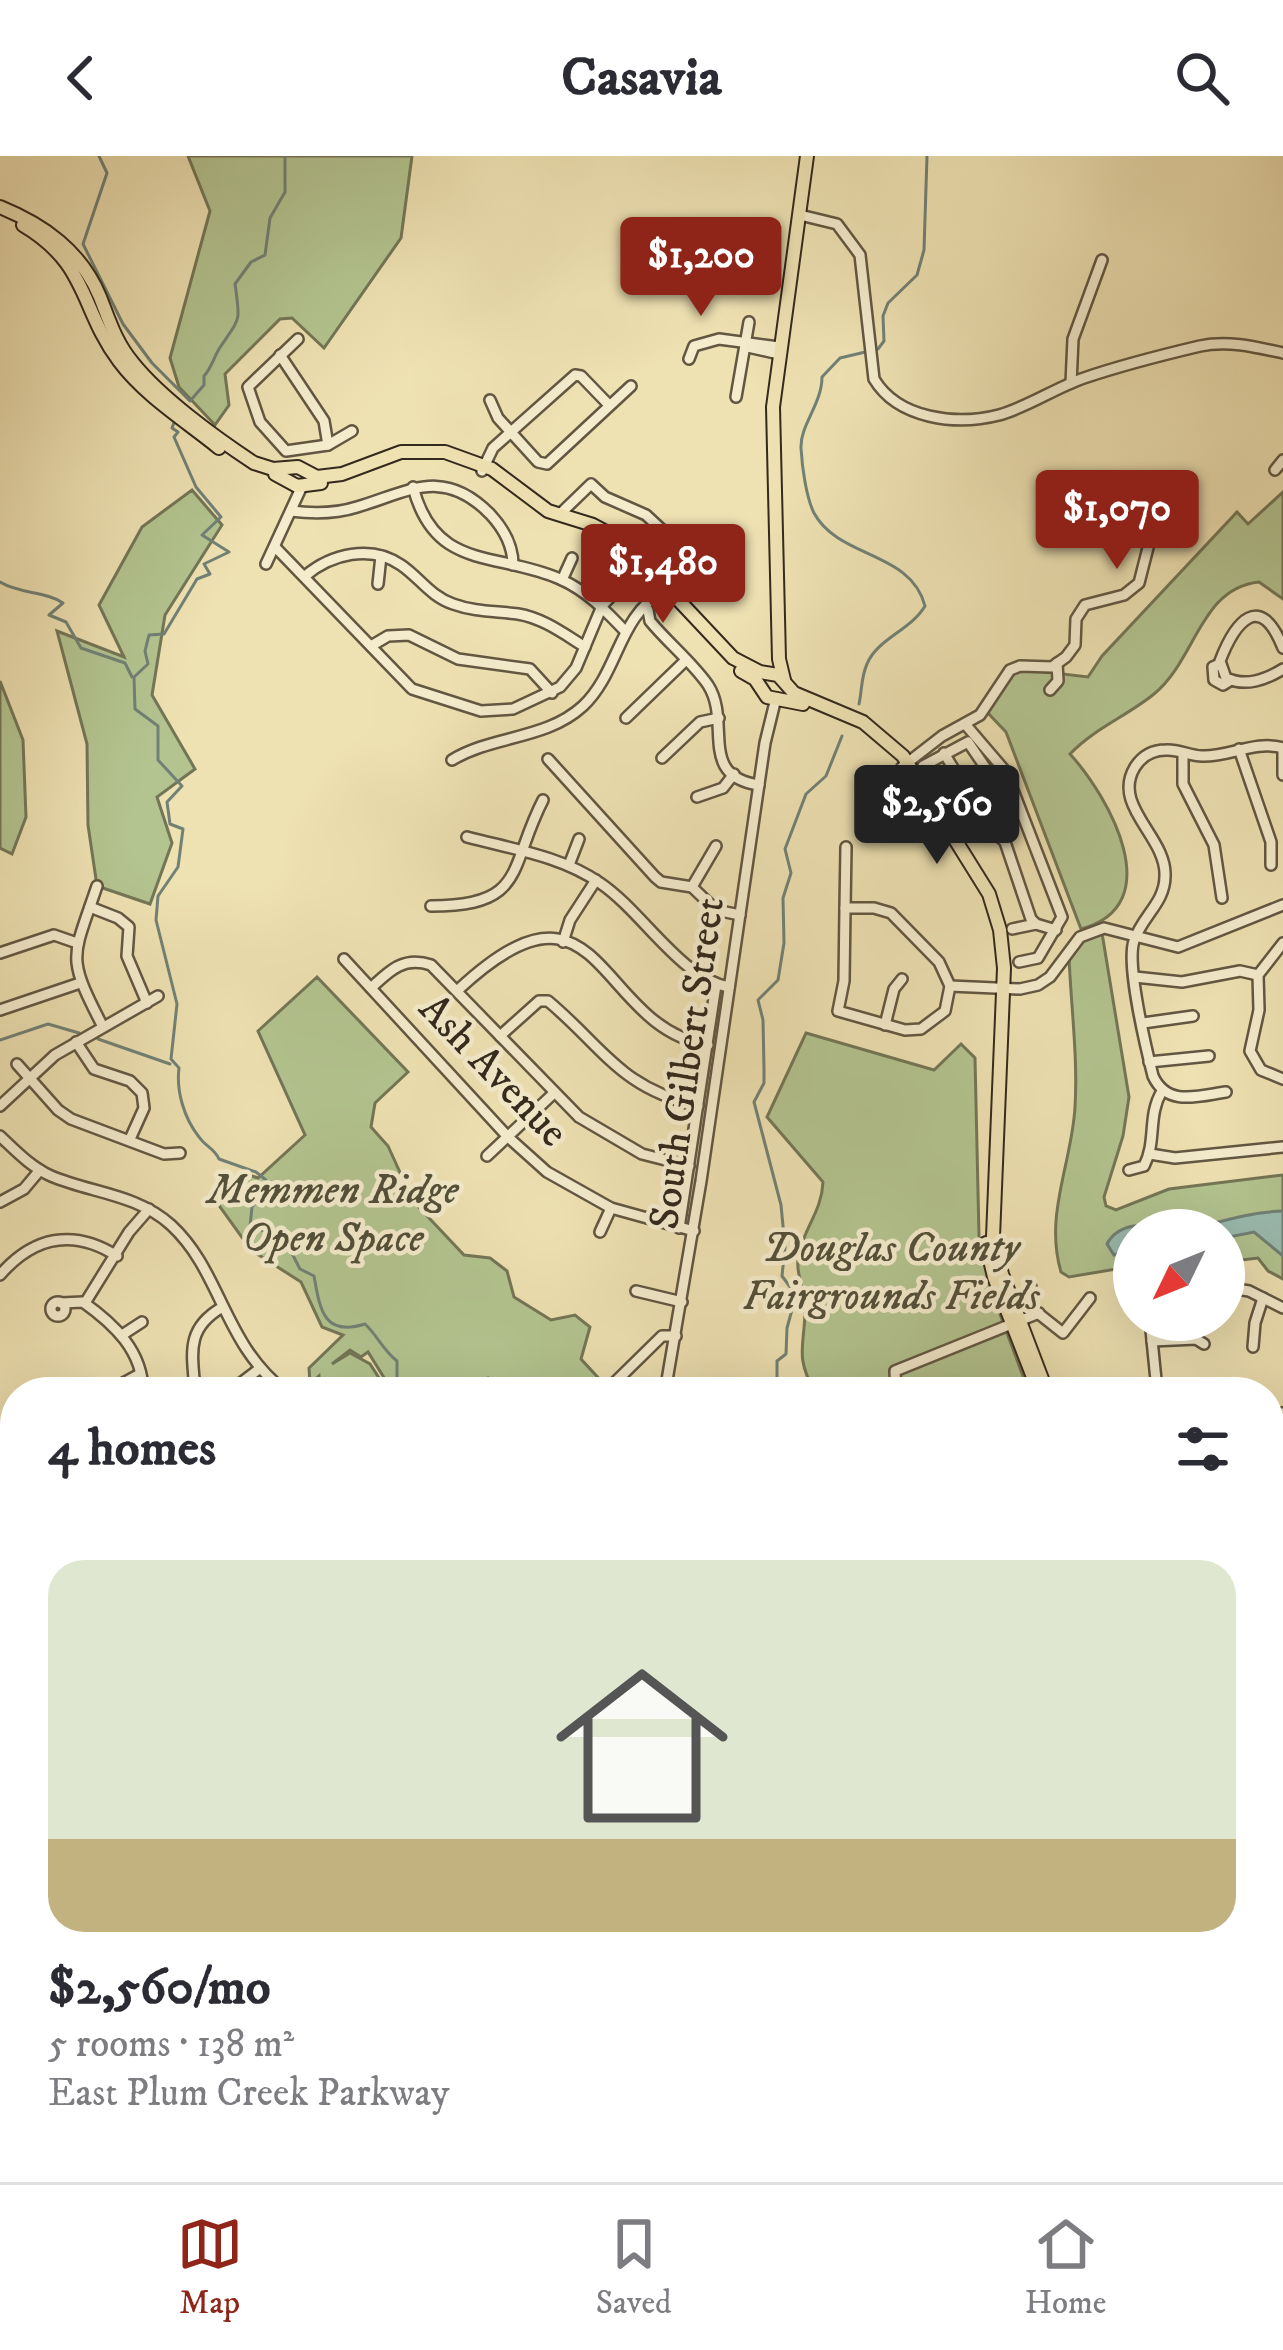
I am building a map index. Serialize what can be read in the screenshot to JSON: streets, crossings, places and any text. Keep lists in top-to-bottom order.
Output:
{
  "streets": {
    "street": ["South Gilbert Street", "Ash Avenue"]
  },
  "crossings": [
    ["South Gilbert Street", "Ash Avenue"]
  ],
  "parks": ["Memmen Ridge Open Space", "Douglas County Fairgrounds Fields"],
  "north": "bottom left",
  "page": {
    "header": "Casavia",
    "price": [
      "$1,200",
      "$1,070",
      "$1,480",
      "$2,560"
    ],
    "heading": "4 homes",
    "list": [
      {
        "name": "$2,560/mo",
        "note": "5 rooms · 138 m² · East Plum Creek Parkway"
      }
    ],
    "tabs": ["Map", "Saved", "Home"]
  }
}
